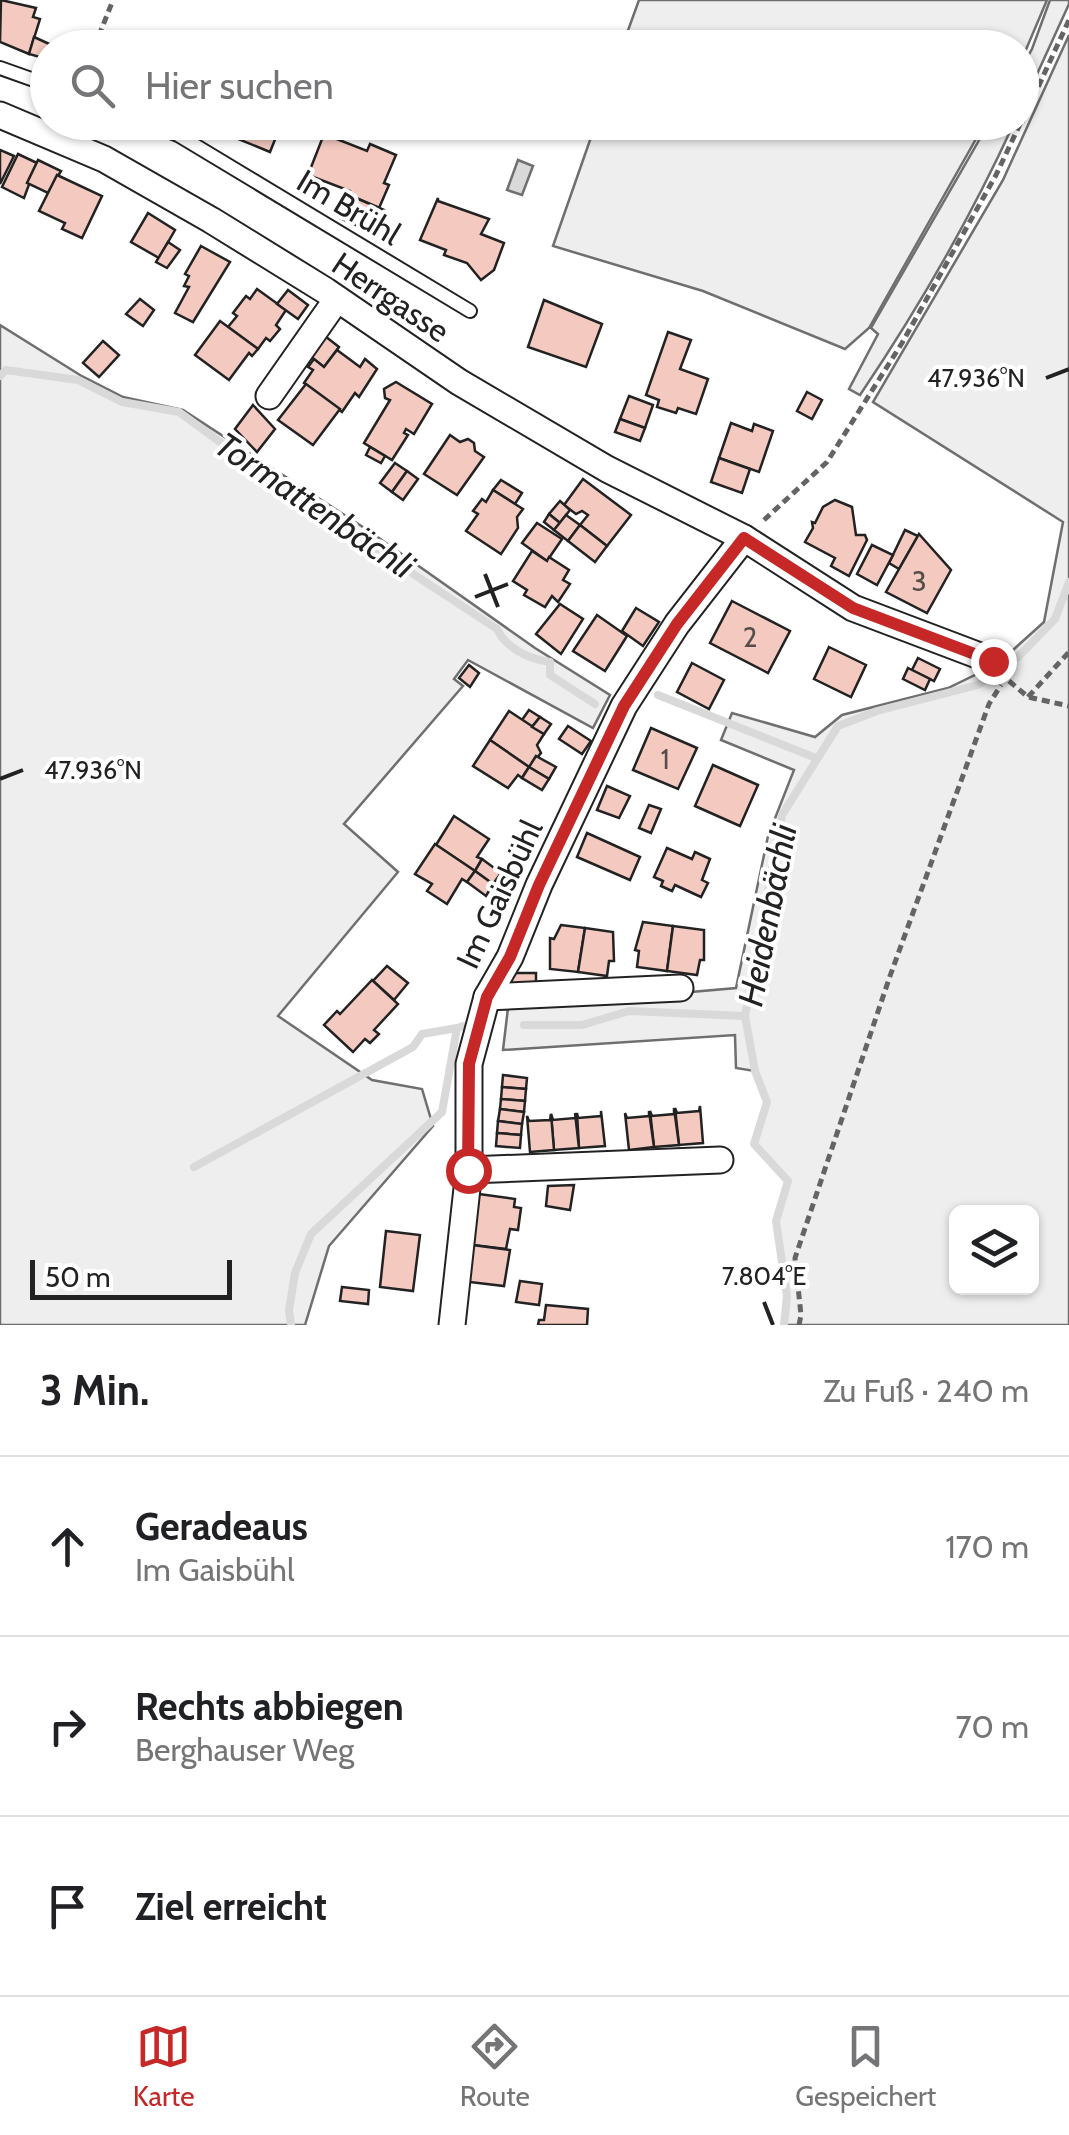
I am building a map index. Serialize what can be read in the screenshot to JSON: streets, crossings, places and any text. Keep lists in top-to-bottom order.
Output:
{
  "streets": {
    "street": ["Herrgasse", "Im Gaisbühl"],
    "lane": ["Im Brühl"]
  },
  "crossings": [
    ["Herrgasse", "Im Gaisbühl"]
  ],
  "water": ["Tormattenbächli", "Heidenbächli"],
  "house_numbers": ["3", "2", "1"],
  "scale_bar": "50 m",
  "page": {
    "search": "Hier suchen",
    "scale": "50 m",
    "heading": ["3 Min.", "Zu Fuß · 240 m"],
    "list": [
      ["Geradeaus", "Im Gaisbühl", "170 m"],
      ["Rechts abbiegen", "Berghauser Weg", "70 m"],
      "Ziel erreicht"
    ],
    "nav": ["Karte", "Route", "Gespeichert"]
  },
  "coordinates": ["47.936°N", "7.804°E"]
}
